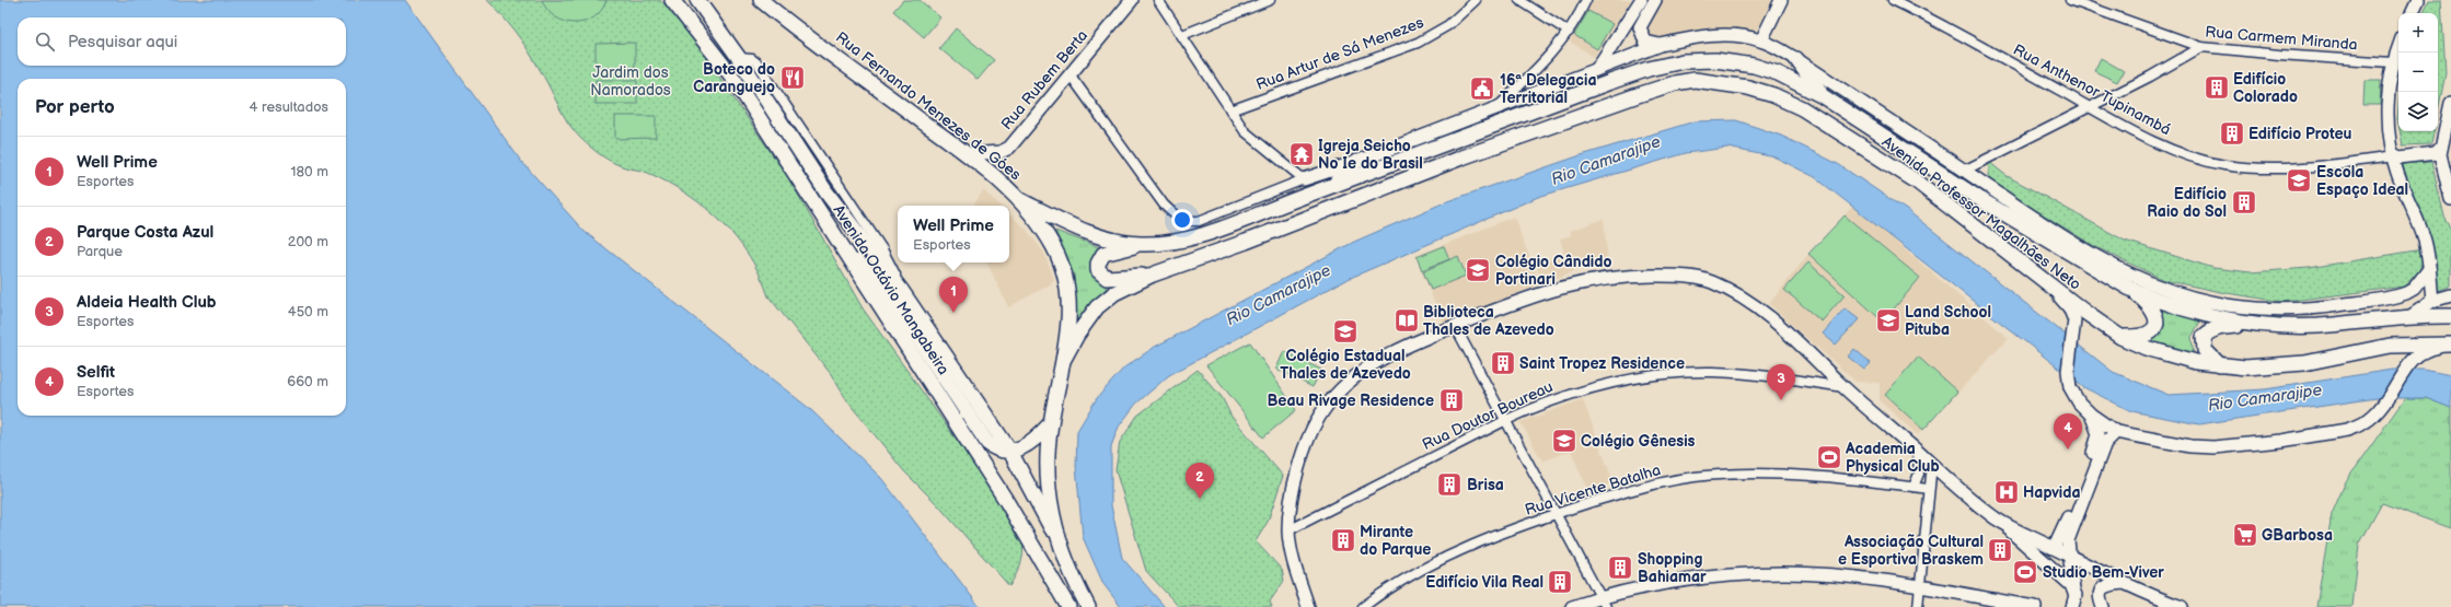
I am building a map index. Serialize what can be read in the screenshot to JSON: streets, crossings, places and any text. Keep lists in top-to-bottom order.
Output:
{
  "streets": {
    "main road": ["Rua Fernando Menezes de Góes", "Avenida Professor Magalhães Neto", "Avenida Octávio Mangabeira"],
    "street": [
      "Rua Carmem Miranda",
      "Rua Artur de Sá Menezes",
      "Rua Rubem Berta",
      "Rua Anthenor Tupinambá",
      "Rua Doutor Boureau",
      "Rua Vicente Batalha"
    ]
  },
  "crossings": [
    ["Rua Rubem Berta", "Rua Fernando Menezes de Góes"],
    ["Rua Rubem Berta", "Avenida Professor Magalhães Neto"],
    ["Rua Fernando Menezes de Góes", "Avenida Professor Magalhães Neto"],
    ["Rua Fernando Menezes de Góes", "Avenida Octávio Mangabeira"],
    ["Avenida Professor Magalhães Neto", "Avenida Octávio Mangabeira"]
  ],
  "water": ["Rio Camarajipe"],
  "parks": ["Jardim dos Namorados"],
  "places": {
    "restaurant": ["Boteco do Caranguejo"],
    "building": [
      "Edifício Colorado",
      "Edifício Proteu",
      "Edifício Raio do Sol",
      "Saint Tropez Residence",
      "Beau Rivage Residence",
      "Brisa",
      "Mirante do Parque",
      "Associação Cultural e Esportiva Braskem",
      "Shopping Bahiamar",
      "Edifício Vila Real"
    ],
    "public building": ["16ª Delegacia Territorial"],
    "temple": ["Igreja Seicho No Ie do Brasil"],
    "school or university": [
      "Escola Espaço Ideal",
      "Colégio Cândido Portinari",
      "Land School Pituba",
      "Colégio Estadual Thales de Azevedo",
      "Colégio Gênesis"
    ],
    "library": ["Biblioteca Thales de Azevedo"],
    "sports": ["Academia Physical Club", "Studio Bem-Viver"],
    "hospital": ["Hapvida"],
    "supermarket": ["GBarbosa"]
  },
  "page": {
    "map_buttons": ["+", "−"],
    "search": "Pesquisar aqui",
    "heading": ["Por perto", "4 resultados"],
    "list": [
      {
        "mark": "1",
        "name": "Well Prime",
        "note": "Esportes",
        "value": "180 m"
      },
      {
        "mark": "2",
        "name": "Parque Costa Azul",
        "note": "Parque",
        "value": "200 m"
      },
      {
        "mark": "3",
        "name": "Aldeia Health Club",
        "note": "Esportes",
        "value": "450 m"
      },
      {
        "mark": "4",
        "name": "Selfit",
        "note": "Esportes",
        "value": "660 m"
      }
    ],
    "popup": ["Well Prime", "Esportes"],
    "pins": [
      "1",
      "3",
      "4",
      "2"
    ]
  }
}
